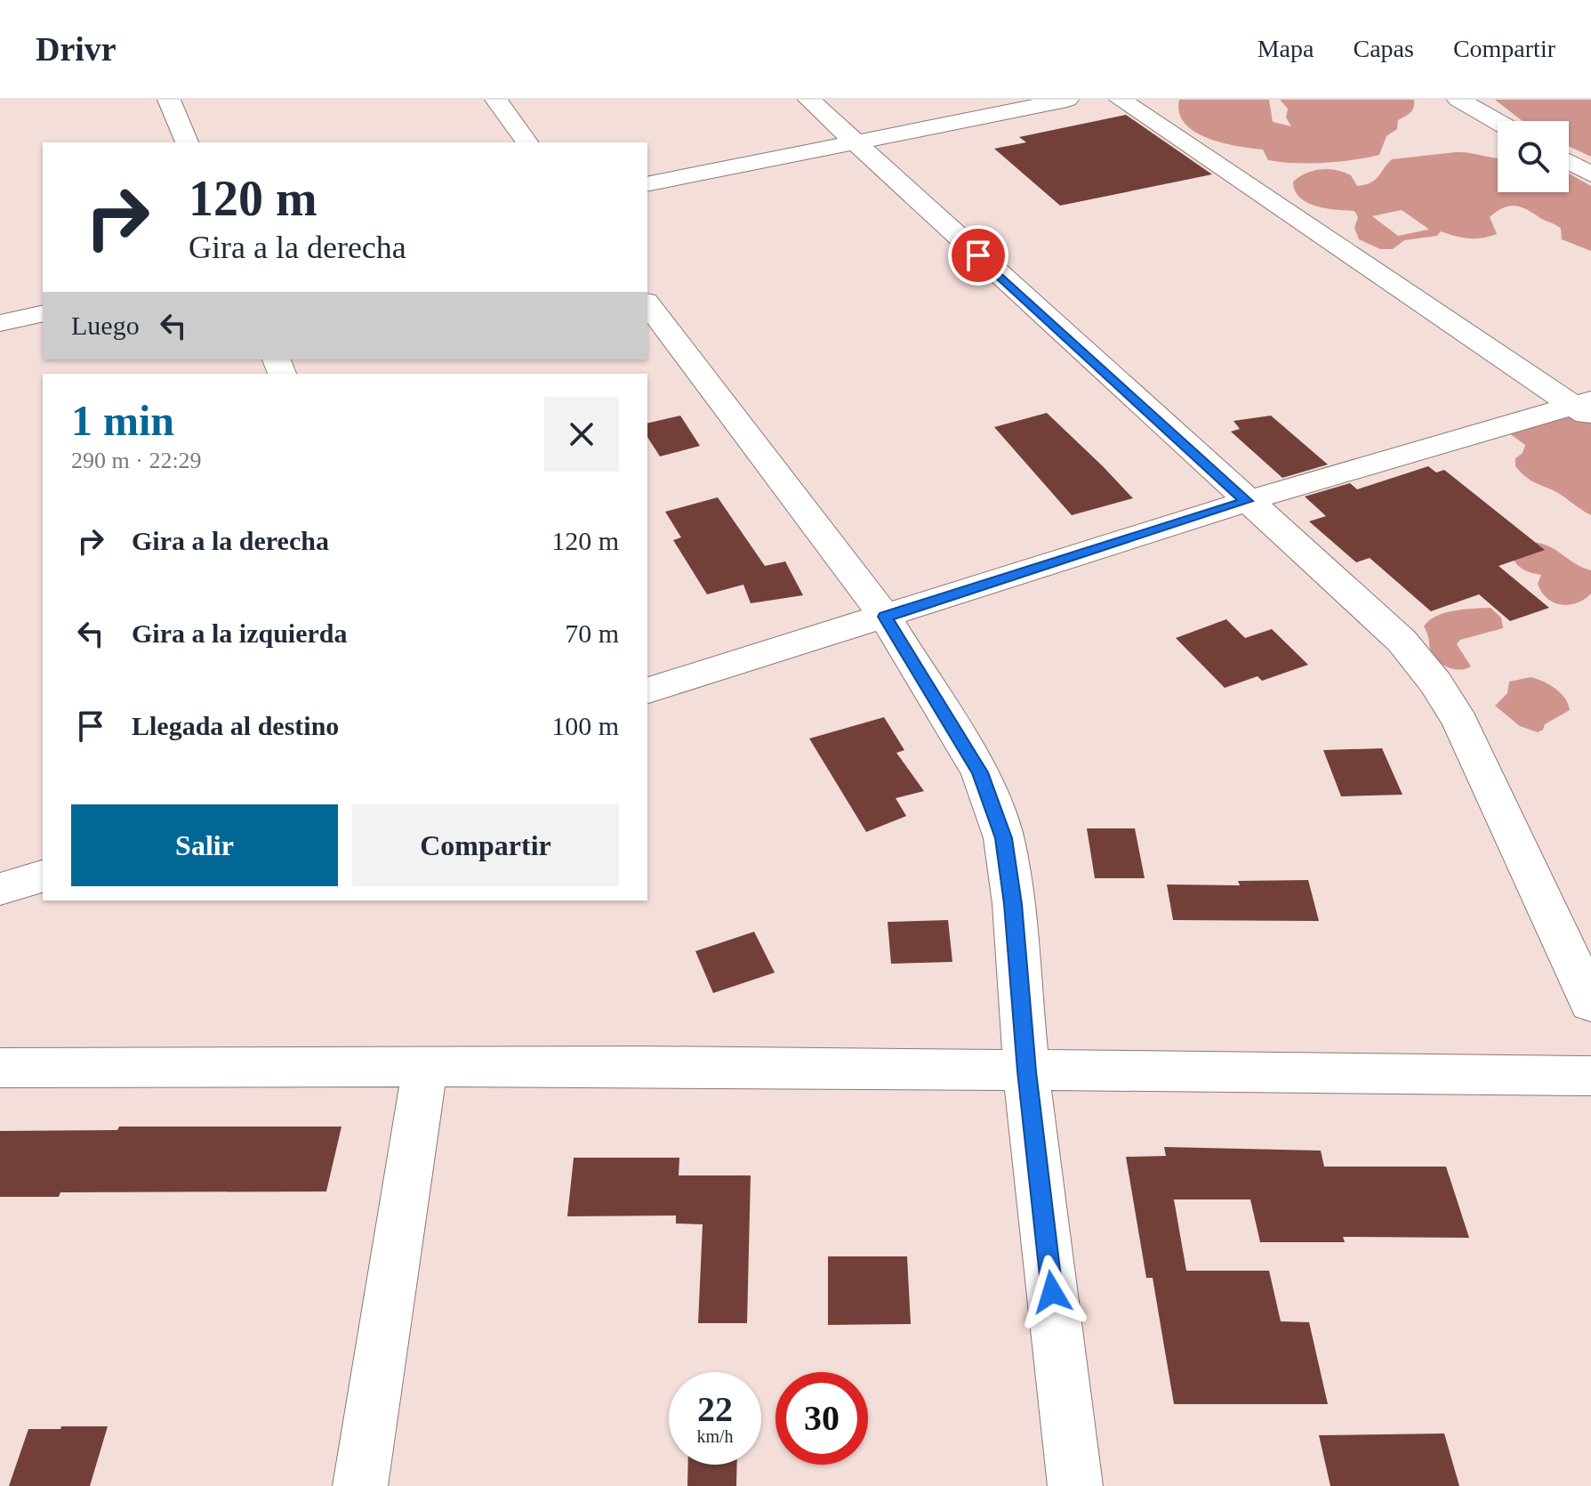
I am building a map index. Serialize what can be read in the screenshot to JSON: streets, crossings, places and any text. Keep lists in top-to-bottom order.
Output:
{
  "page": {
    "header": "Drivr",
    "nav": ["Mapa", "Capas", "Compartir"],
    "turn": ["120 m", "Gira a la derecha"],
    "then": "Luego",
    "heading": ["1 min", "290 m · 22:29"],
    "list": [
      {
        "name": "Gira a la derecha",
        "value": "120 m"
      },
      {
        "name": "Gira a la izquierda",
        "value": "70 m"
      },
      {
        "name": "Llegada al destino",
        "value": "100 m"
      }
    ],
    "buttons": ["Salir", "Compartir"],
    "speed": "22 km/h",
    "limit": "30"
  }
}
